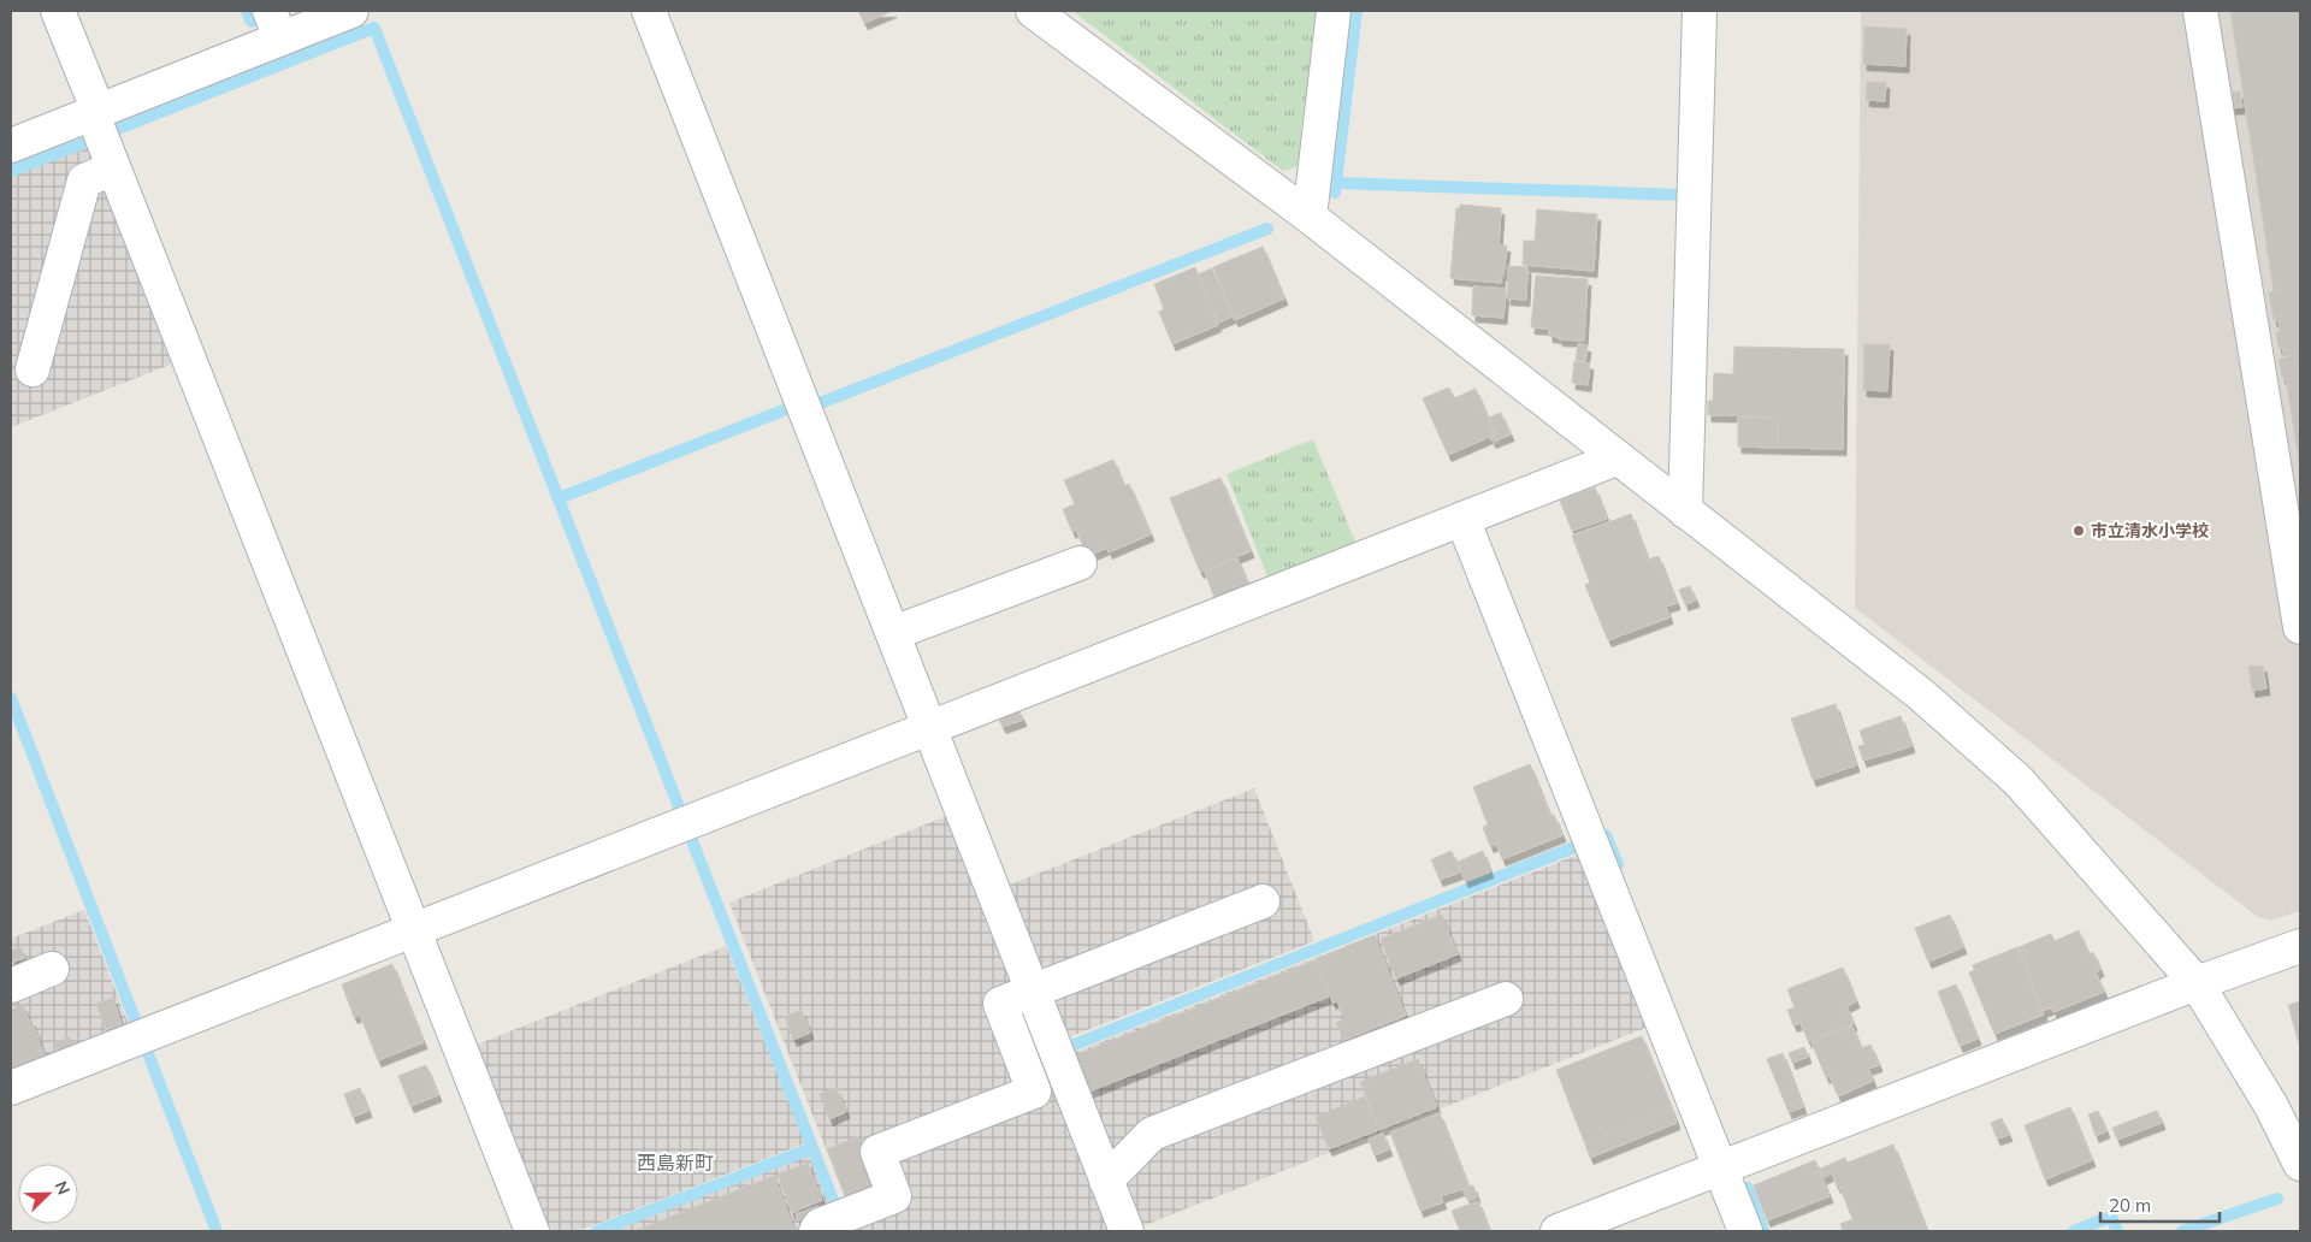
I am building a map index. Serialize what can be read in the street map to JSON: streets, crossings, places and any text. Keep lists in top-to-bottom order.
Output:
{
  "districts": ["西島新町"],
  "places": ["市立清水小学校"],
  "scale_bar": "20 m",
  "north": "top right"
}
